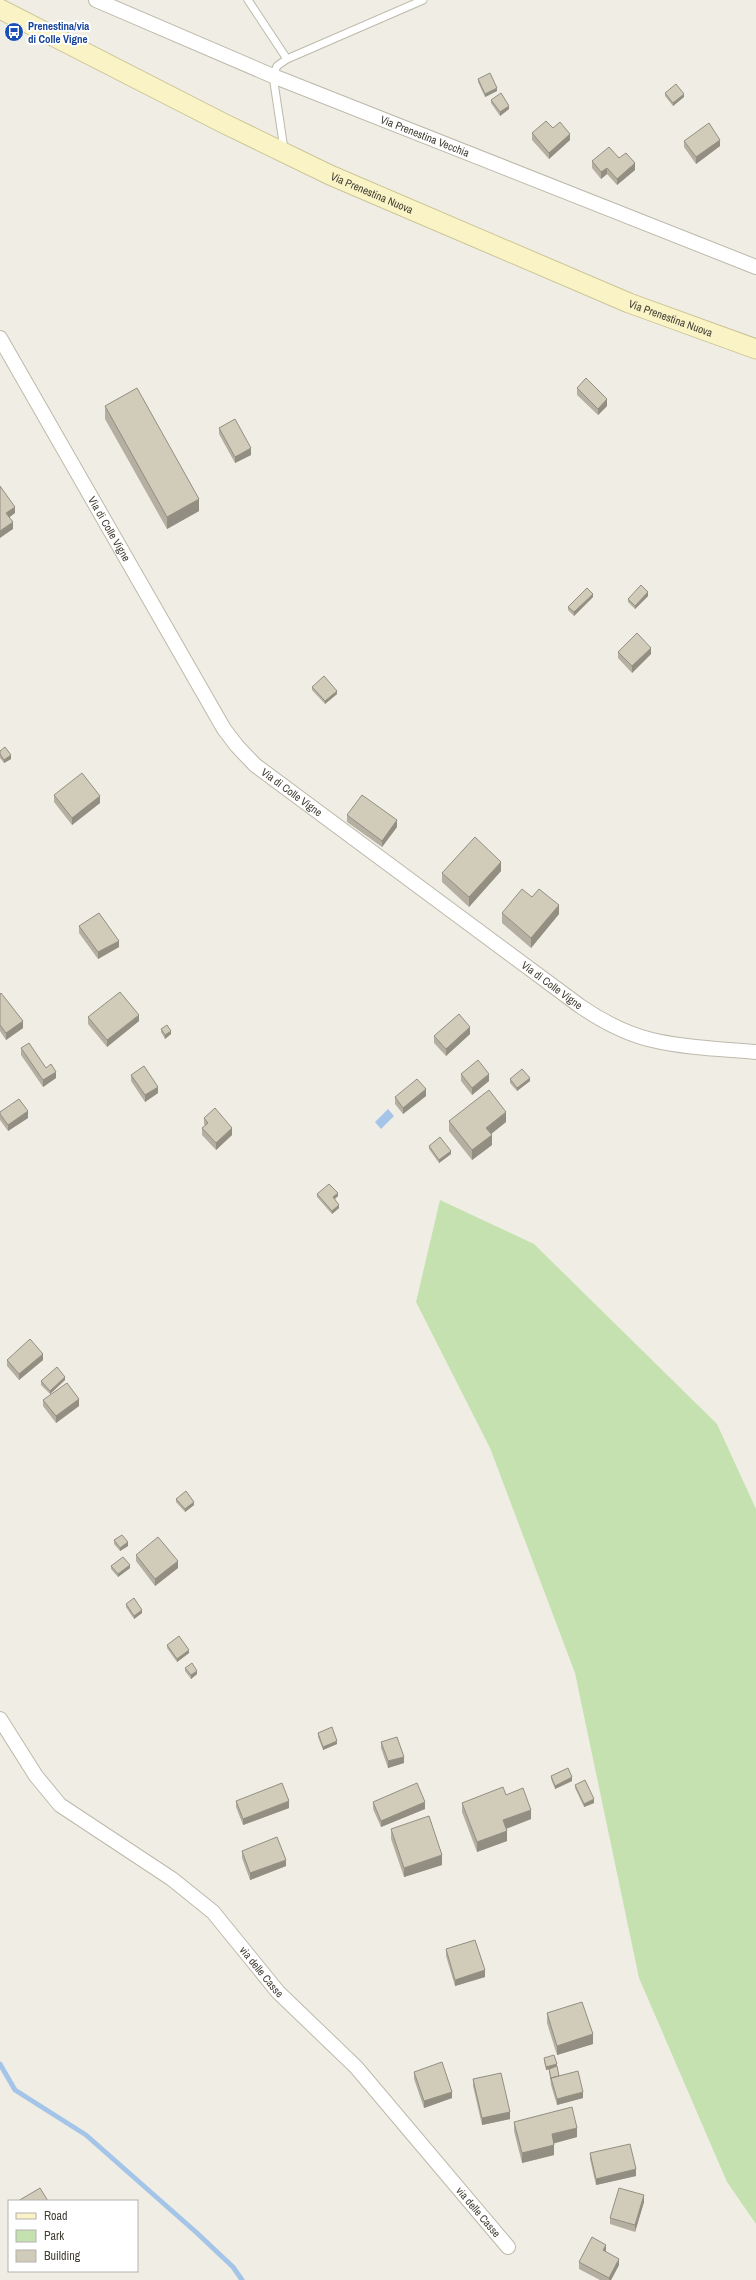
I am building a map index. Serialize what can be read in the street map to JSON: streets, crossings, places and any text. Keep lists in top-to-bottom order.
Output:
{
  "streets": {
    "main road": ["Via Prenestina Nuova"],
    "street": ["Via Prenestina Vecchia", "Via di Colle Vigne", "via delle Casse"]
  },
  "places": {
    "bus stop": ["Prenestina/via di Colle Vigne"]
  },
  "legend": ["Road", "Park", "Building"]
}
